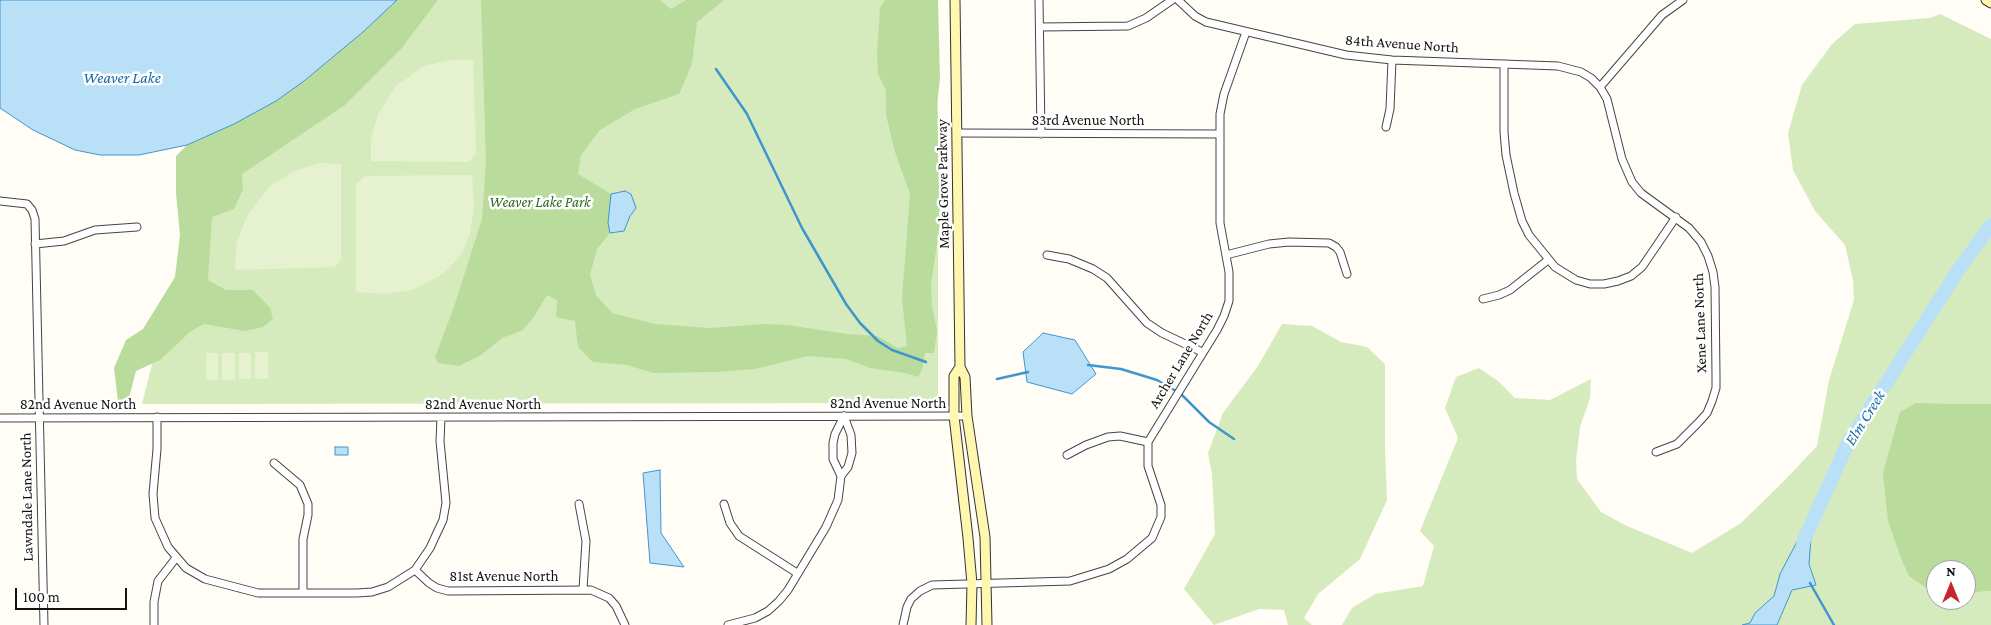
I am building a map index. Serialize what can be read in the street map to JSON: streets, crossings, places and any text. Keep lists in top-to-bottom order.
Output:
{
  "streets": {
    "main road": ["Maple Grove Parkway"],
    "street": [
      "84th Avenue North",
      "83rd Avenue North",
      "Xene Lane North",
      "Archer Lane North",
      "82nd Avenue North",
      "Lawndale Lane North",
      "81st Avenue North"
    ]
  },
  "crossings": [
    ["84th Avenue North", "Xene Lane North"],
    ["84th Avenue North", "Archer Lane North"],
    ["83rd Avenue North", "Maple Grove Parkway"],
    ["83rd Avenue North", "Archer Lane North"],
    ["Maple Grove Parkway", "82nd Avenue North"],
    ["82nd Avenue North", "Lawndale Lane North"]
  ],
  "water": ["Weaver Lake", "Elm Creek"],
  "parks": ["Weaver Lake Park"],
  "scale_bar": "100 m",
  "north": "top"
}
